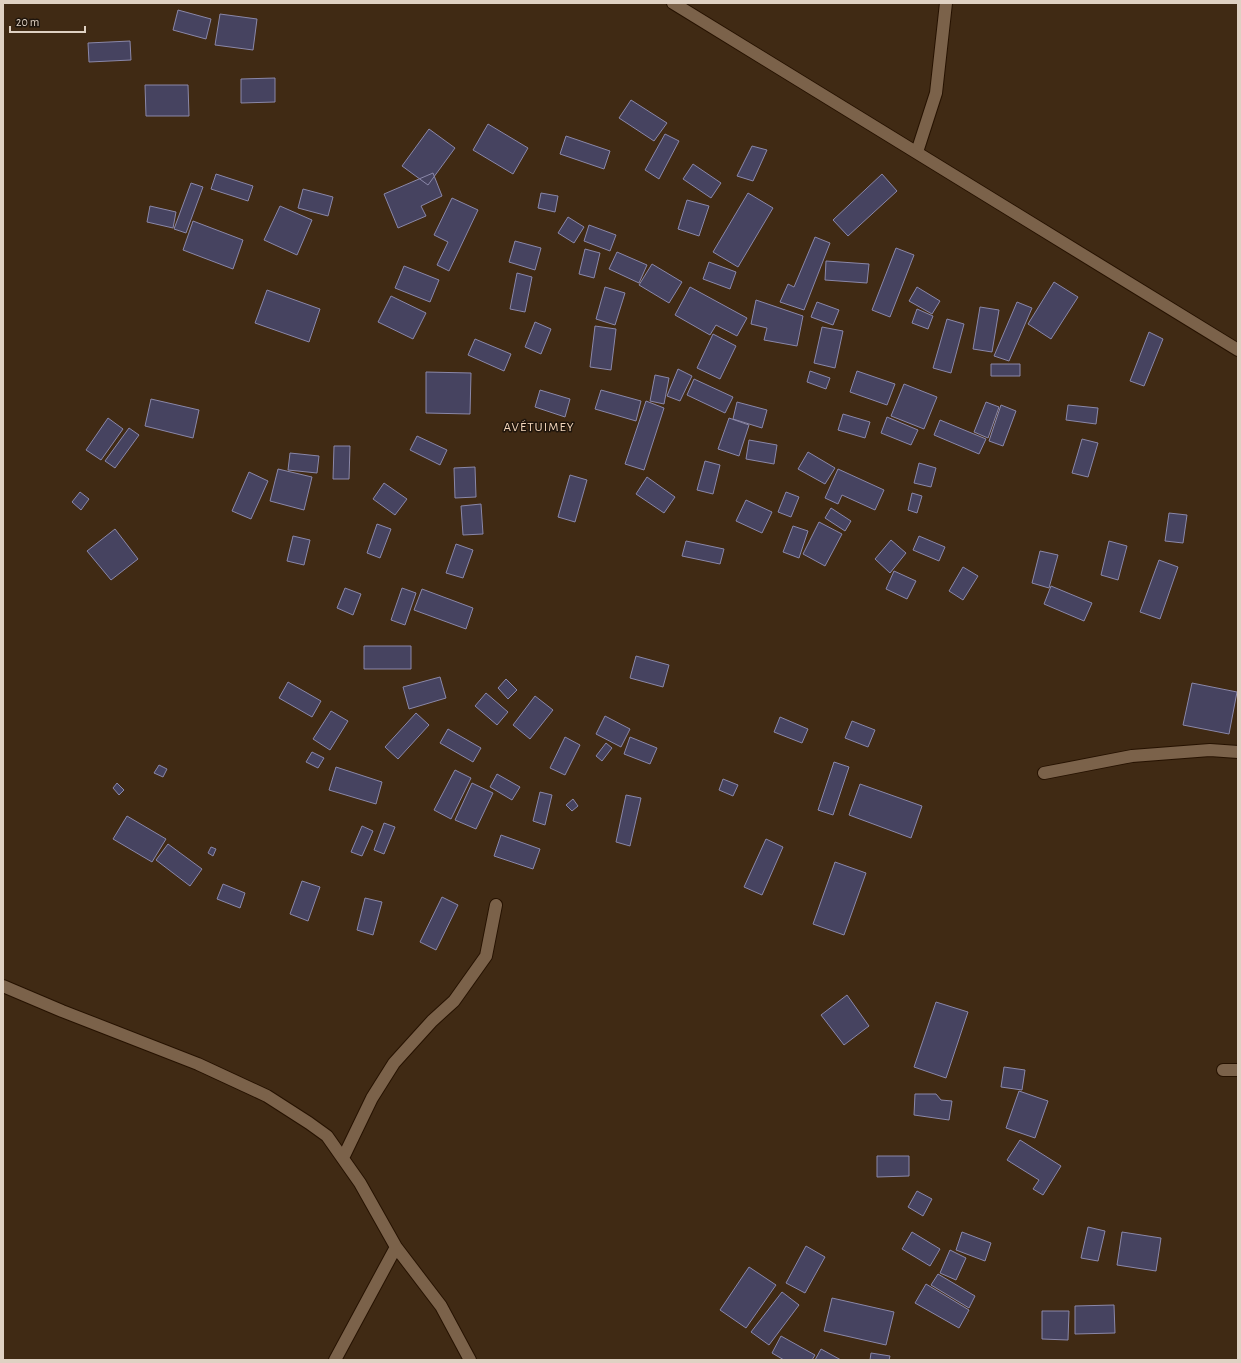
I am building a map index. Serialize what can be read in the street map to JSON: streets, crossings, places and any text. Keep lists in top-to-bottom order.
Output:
{
  "districts": ["AVÉTUIMEY"],
  "scale_bar": "20 m"
}
